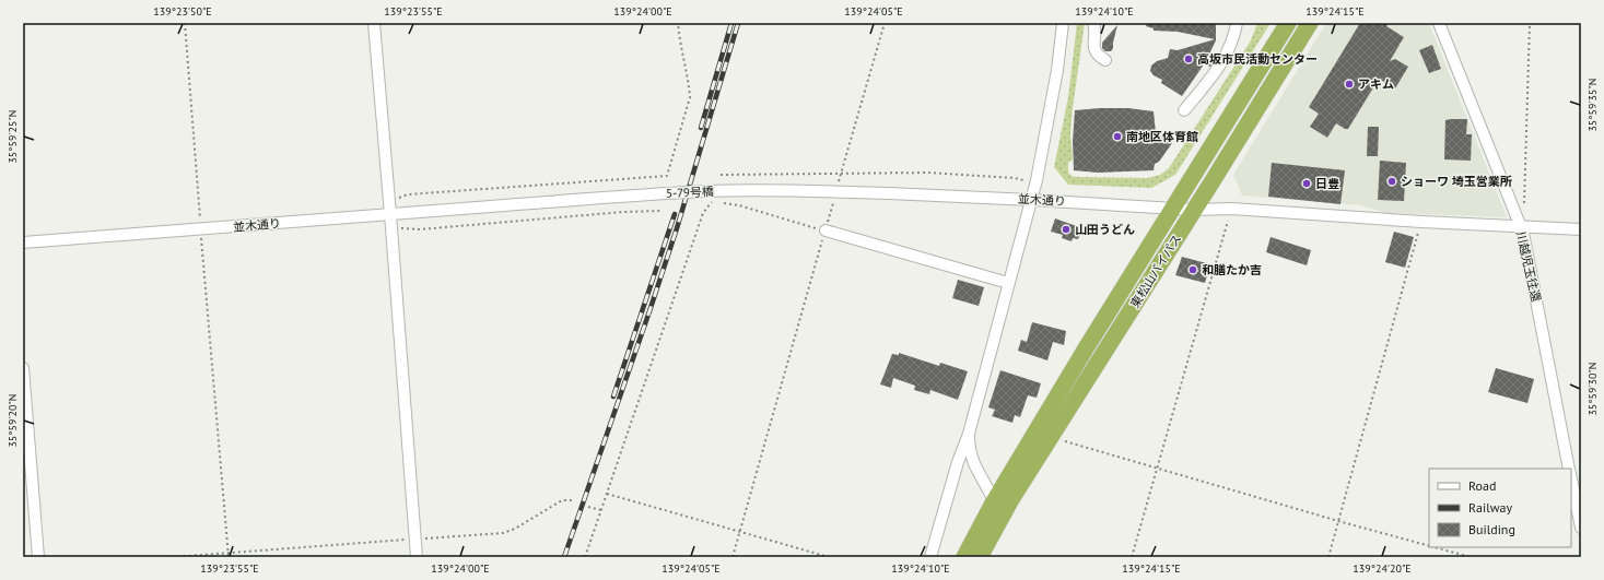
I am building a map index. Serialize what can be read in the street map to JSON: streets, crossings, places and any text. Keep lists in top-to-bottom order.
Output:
{
  "streets": {
    "highway": ["東松山バイパス"],
    "street": ["5-79号橋", "並木通り", "川越児玉往還"]
  },
  "crossings": [
    ["5-79号橋", "並木通り"],
    ["並木通り", "川越児玉往還"],
    ["並木通り", "東松山バイパス"]
  ],
  "places": [
    "高坂市民活動センター",
    "アキム",
    "南地区体育館",
    "ショーワ 埼玉営業所",
    "日豊",
    "山田うどん",
    "和膳たか吉"
  ],
  "legend": ["Road", "Railway", "Building"],
  "coordinates": [
    "139°23'50\"E",
    "139°23'55\"E",
    "139°24'00\"E",
    "139°24'05\"E",
    "139°24'10\"E",
    "139°24'15\"E",
    "35°59'35\"N",
    "35°59'25\"N",
    "35°59'30\"N",
    "35°59'20\"N",
    "139°24'20\"E"
  ]
}
